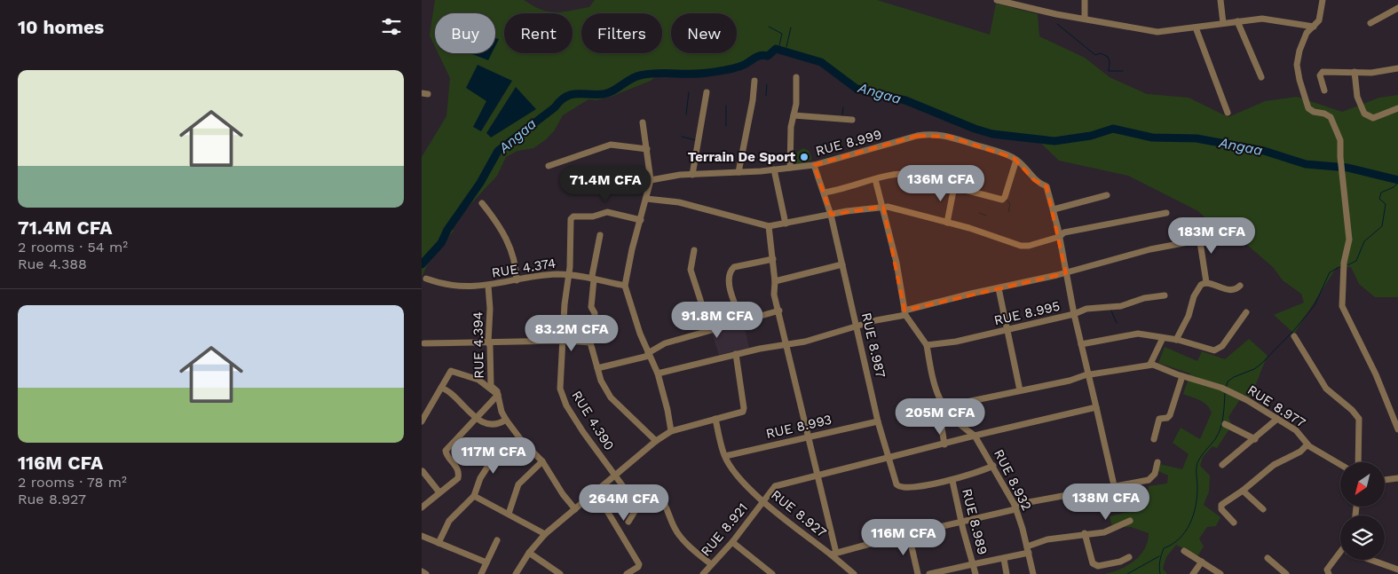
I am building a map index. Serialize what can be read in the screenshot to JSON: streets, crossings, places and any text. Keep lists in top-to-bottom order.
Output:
{
  "streets": {
    "street": [
      "RUE 8.999",
      "RUE 4.374",
      "RUE 8.995",
      "RUE 4.394",
      "RUE 8.987",
      "RUE 8.977",
      "RUE 4.390",
      "RUE 8.993",
      "RUE 8.932",
      "RUE 8.927",
      "RUE 8.989",
      "RUE 8.921"
    ]
  },
  "crossings": [
    ["RUE 8.999", "RUE 8.987"],
    ["RUE 4.374", "RUE 4.394"],
    ["RUE 4.374", "RUE 4.390"],
    ["RUE 8.987", "RUE 8.993"],
    ["RUE 8.987", "RUE 8.932"],
    ["RUE 8.987", "RUE 8.989"],
    ["RUE 8.993", "RUE 8.927"],
    ["RUE 8.932", "RUE 8.989"],
    ["RUE 8.927", "RUE 8.921"]
  ],
  "water": ["Angaa"],
  "places": ["Terrain De Sport"],
  "north": "bottom left",
  "page": {
    "heading": "10 homes",
    "chip": [
      "Buy",
      "Rent",
      "Filters",
      "New"
    ],
    "list": [
      {
        "name": "71.4M CFA",
        "note": "2 rooms · 54 m² · Rue 4.388"
      },
      {
        "name": "116M CFA",
        "note": "2 rooms · 78 m² · Rue 8.927"
      }
    ],
    "price": [
      "136M CFA",
      "71.4M CFA",
      "183M CFA",
      "91.8M CFA",
      "83.2M CFA",
      "205M CFA",
      "117M CFA",
      "138M CFA",
      "264M CFA",
      "116M CFA"
    ]
  }
}
